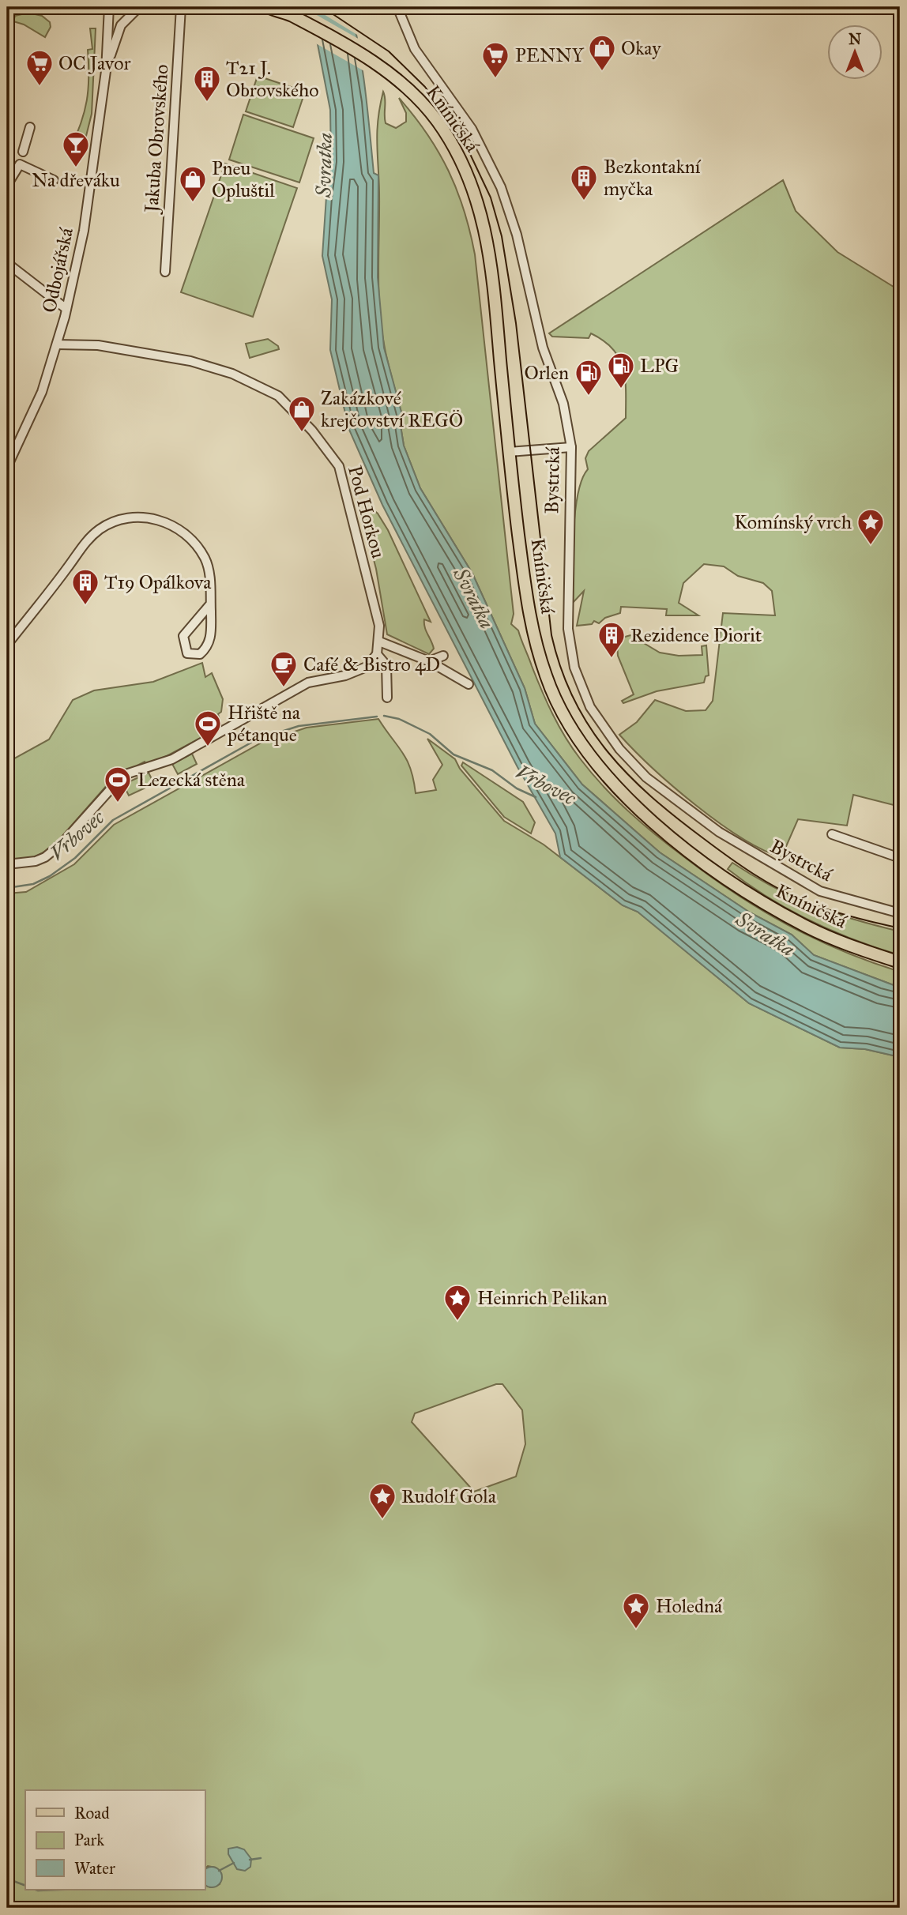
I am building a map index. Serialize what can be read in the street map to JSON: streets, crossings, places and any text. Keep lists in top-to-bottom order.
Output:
{
  "streets": {
    "main road": ["Kníničská"],
    "street": [
      "Jakuba Obrovského",
      "Odbojářská",
      "Bystrcká",
      "Pod Horkou"
    ]
  },
  "crossings": [
    ["Odbojářská", "Pod Horkou"]
  ],
  "water": ["Svratka", "Vrbovec"],
  "places": {
    "shop": ["Okay", "Pneu Opluštil", "Zakázkové krejčovství REGÖ"],
    "supermarket": ["PENNY", "OC Javor"],
    "building": [
      "T21 J. Obrovského",
      "Bezkontakní myčka",
      "T19 Opálkova",
      "Rezidence Diorit"
    ],
    "bar": ["Na dřeváku"],
    "fuel station": ["LPG", "Orlen"],
    "place": [
      "Komínský vrch",
      "Heinrich Pelikan",
      "Rudolf Gola",
      "Holedná"
    ],
    "cafe": ["Café & Bistro 4D"],
    "sports": ["Hřiště na pétanque", "Lezecká stěna"]
  },
  "legend": ["Road", "Park", "Water"],
  "north": "top"
}
